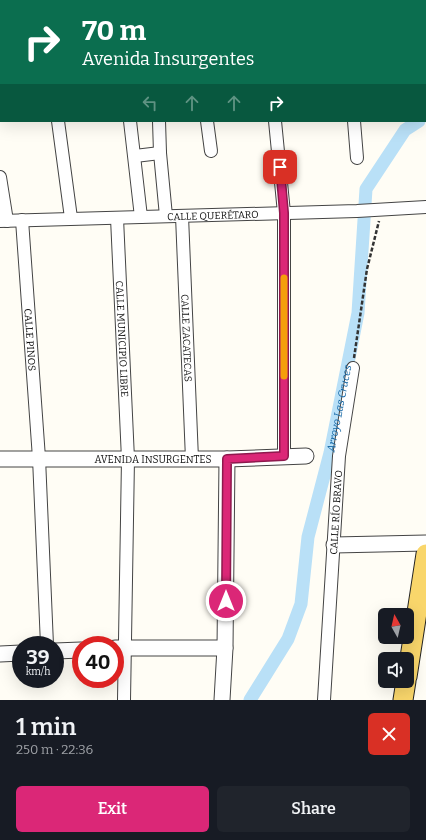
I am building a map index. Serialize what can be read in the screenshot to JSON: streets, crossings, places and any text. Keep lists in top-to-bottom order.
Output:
{
  "streets": {
    "street": [
      "CALLE QUERÉTARO",
      "CALLE ZACATECAS",
      "CALLE MUNICIPIO LIBRE",
      "CALLE PINOS",
      "AVENIDA INSURGENTES",
      "CALLE RÍO BRAVO"
    ]
  },
  "crossings": [
    ["CALLE QUERÉTARO", "CALLE ZACATECAS"],
    ["CALLE QUERÉTARO", "CALLE MUNICIPIO LIBRE"],
    ["CALLE QUERÉTARO", "CALLE PINOS"],
    ["CALLE ZACATECAS", "AVENIDA INSURGENTES"],
    ["CALLE MUNICIPIO LIBRE", "AVENIDA INSURGENTES"],
    ["CALLE PINOS", "AVENIDA INSURGENTES"]
  ],
  "water": ["Arroyo Las Cruces"],
  "north": "top",
  "page": {
    "turn": ["70 m", "Avenida Insurgentes"],
    "speed": "39 km/h",
    "limit": "40",
    "heading": ["1 min", "250 m · 22:36"],
    "buttons": ["Exit", "Share"]
  }
}
